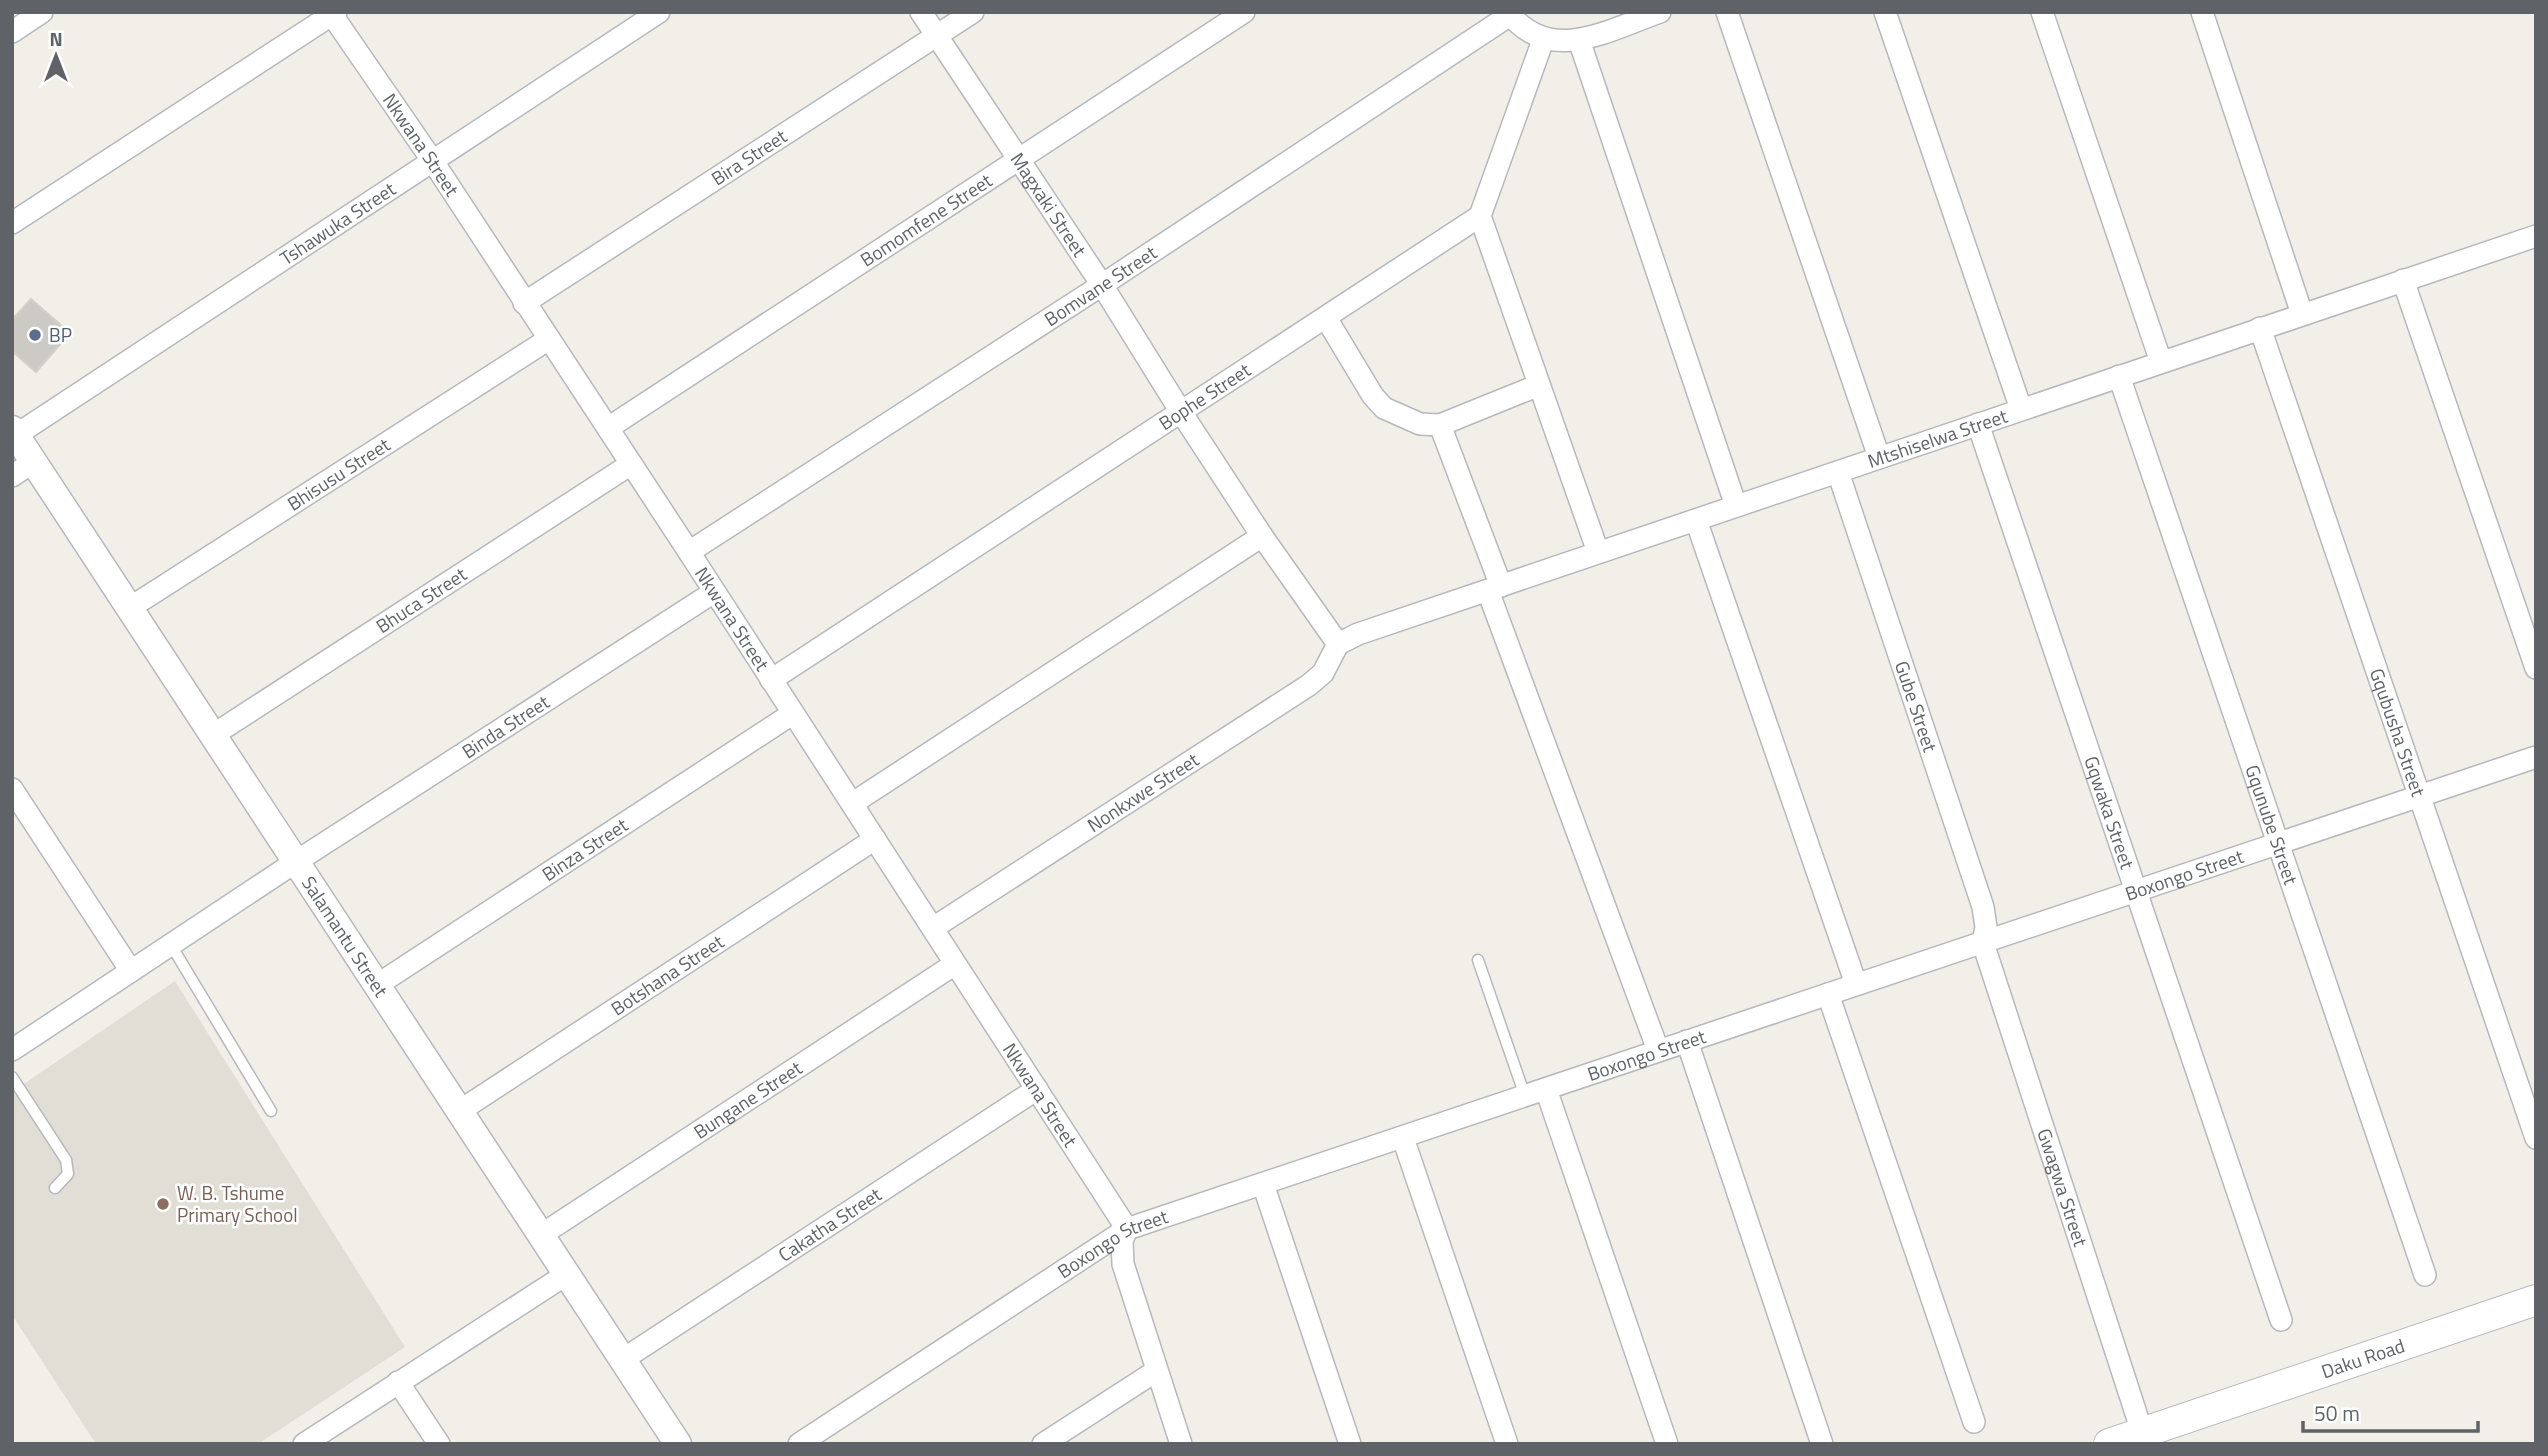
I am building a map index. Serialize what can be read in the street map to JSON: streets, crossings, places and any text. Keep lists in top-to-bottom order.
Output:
{
  "streets": {
    "main road": ["Daku Road"],
    "street": [
      "Nkwana Street",
      "Bira Street",
      "Magxaki Street",
      "Bomomfene Street",
      "Tshawuka Street",
      "Bomvane Street",
      "Bophe Street",
      "Mtshiselwa Street",
      "Bhisusu Street",
      "Bhuca Street",
      "Gube Street",
      "Binda Street",
      "Gqubusha Street",
      "Nonkxwe Street",
      "Gqwaka Street",
      "Gqunube Street",
      "Binza Street",
      "Boxongo Street",
      "Salamantu Street",
      "Botshana Street",
      "Bungane Street",
      "Gwagwa Street",
      "Cakatha Street"
    ]
  },
  "crossings": [
    ["Nkwana Street", "Bira Street"],
    ["Nkwana Street", "Bomomfene Street"],
    ["Nkwana Street", "Tshawuka Street"],
    ["Nkwana Street", "Bomvane Street"],
    ["Nkwana Street", "Bophe Street"],
    ["Nkwana Street", "Bhisusu Street"],
    ["Nkwana Street", "Bhuca Street"],
    ["Nkwana Street", "Binda Street"],
    ["Nkwana Street", "Nonkxwe Street"],
    ["Nkwana Street", "Binza Street"],
    ["Nkwana Street", "Boxongo Street"],
    ["Nkwana Street", "Botshana Street"],
    ["Nkwana Street", "Bungane Street"],
    ["Nkwana Street", "Cakatha Street"],
    ["Bira Street", "Magxaki Street"],
    ["Magxaki Street", "Bomomfene Street"],
    ["Magxaki Street", "Bomvane Street"],
    ["Magxaki Street", "Bophe Street"],
    ["Magxaki Street", "Mtshiselwa Street"],
    ["Magxaki Street", "Nonkxwe Street"],
    ["Tshawuka Street", "Salamantu Street"],
    ["Mtshiselwa Street", "Gube Street"],
    ["Mtshiselwa Street", "Gqubusha Street"],
    ["Mtshiselwa Street", "Nonkxwe Street"],
    ["Mtshiselwa Street", "Gqwaka Street"],
    ["Mtshiselwa Street", "Gqunube Street"],
    ["Bhisusu Street", "Salamantu Street"],
    ["Bhuca Street", "Salamantu Street"],
    ["Gube Street", "Boxongo Street"],
    ["Gube Street", "Gwagwa Street"],
    ["Binda Street", "Salamantu Street"],
    ["Gqubusha Street", "Boxongo Street"],
    ["Gqwaka Street", "Boxongo Street"],
    ["Gqunube Street", "Boxongo Street"],
    ["Binza Street", "Salamantu Street"],
    ["Boxongo Street", "Gwagwa Street"],
    ["Salamantu Street", "Botshana Street"],
    ["Salamantu Street", "Bungane Street"],
    ["Salamantu Street", "Cakatha Street"],
    ["Gwagwa Street", "Daku Road"]
  ],
  "places": ["BP", "W. B. Tshume Primary School"],
  "scale_bar": "50 m",
  "north": "top"
}
